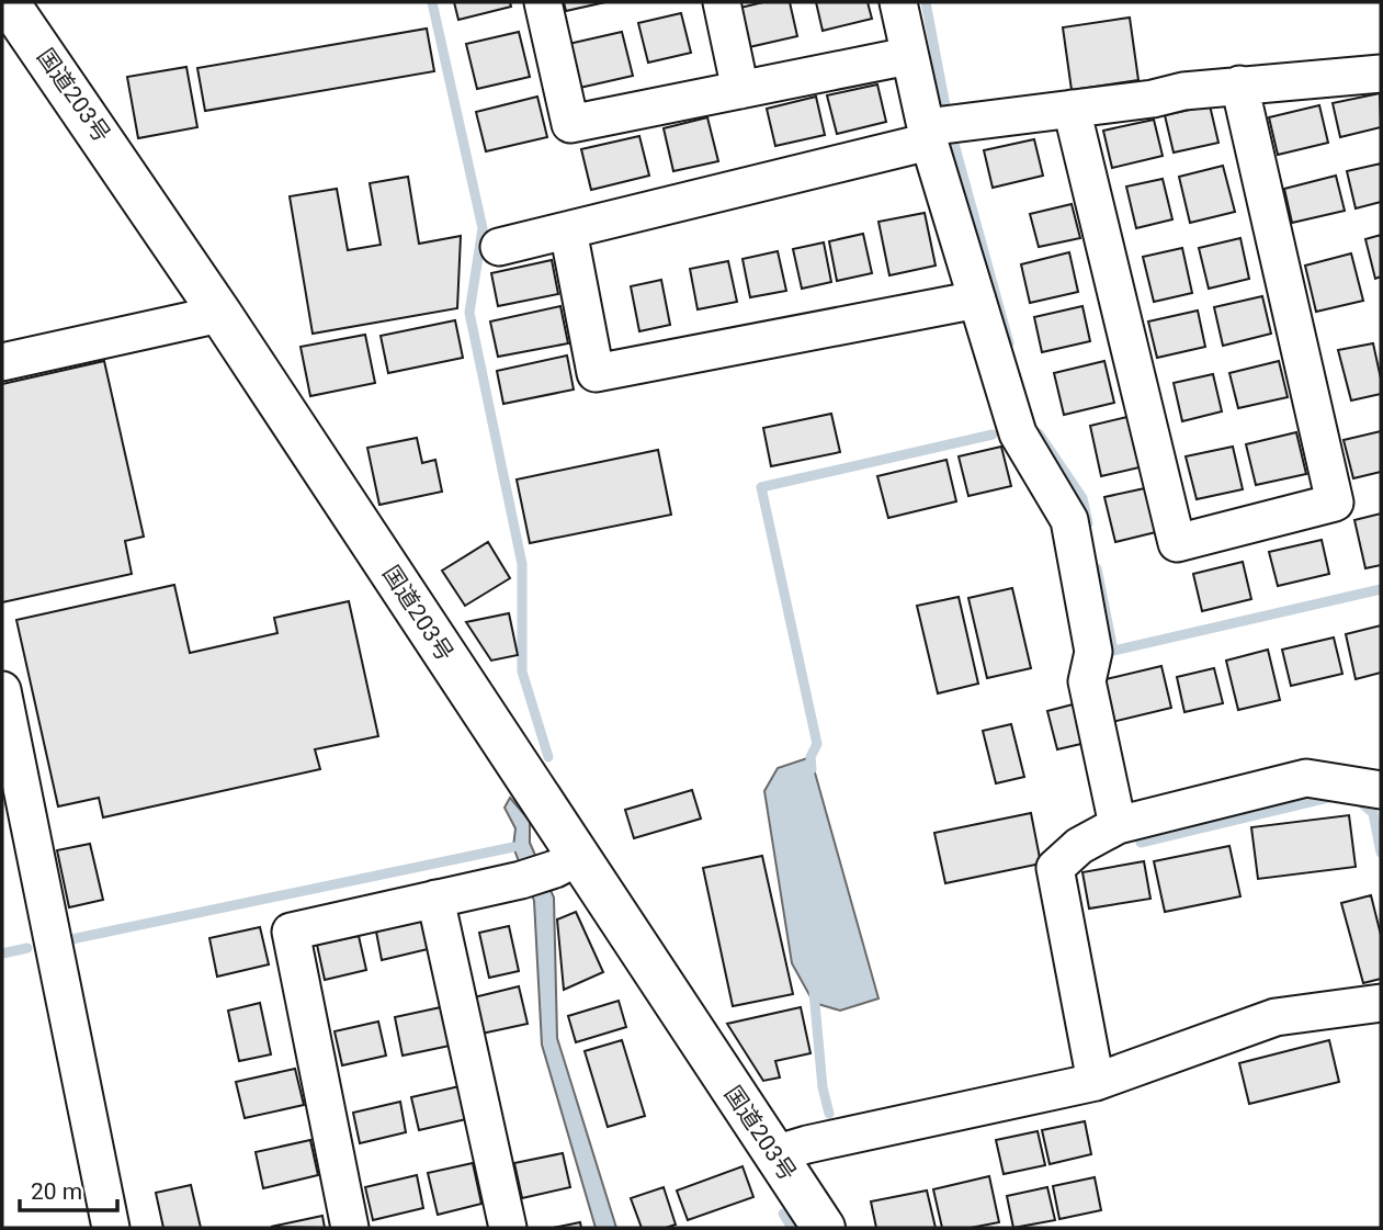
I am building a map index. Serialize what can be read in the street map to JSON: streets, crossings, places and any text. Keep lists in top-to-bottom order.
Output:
{
  "streets": {
    "highway": ["国道203号"]
  },
  "scale_bar": "20 m"
}
